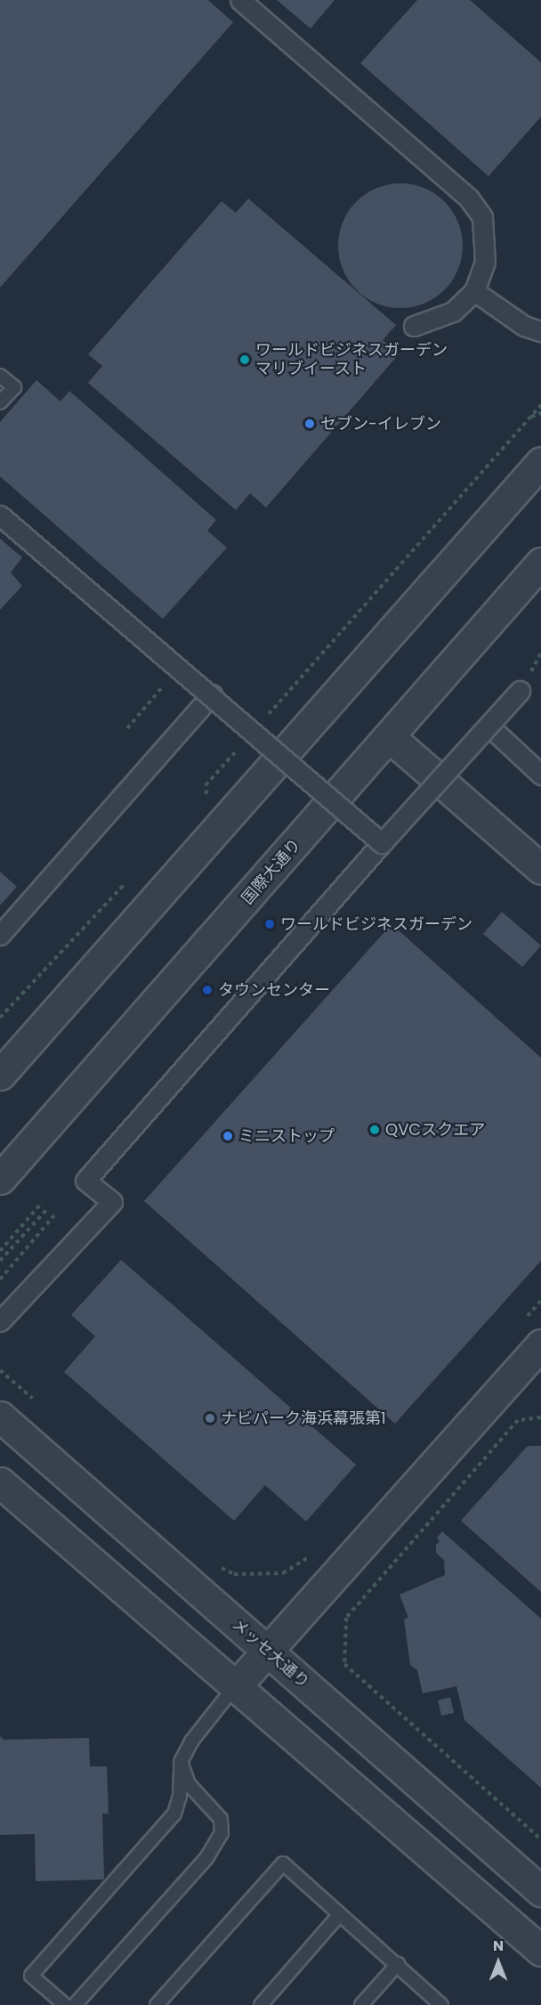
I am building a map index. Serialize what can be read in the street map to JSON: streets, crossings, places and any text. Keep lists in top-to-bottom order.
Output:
{
  "streets": {
    "street": ["国際大通り", "メッセ大通り"]
  },
  "places": [
    "ワールドビジネスガーデン マリブイースト",
    "セブン-イレブン",
    "ワールドビジネスガーデン",
    "タウンセンター",
    "QVCスクエア",
    "ミニストップ",
    "ナビパーク海浜幕張第1"
  ],
  "north": "top"
}
